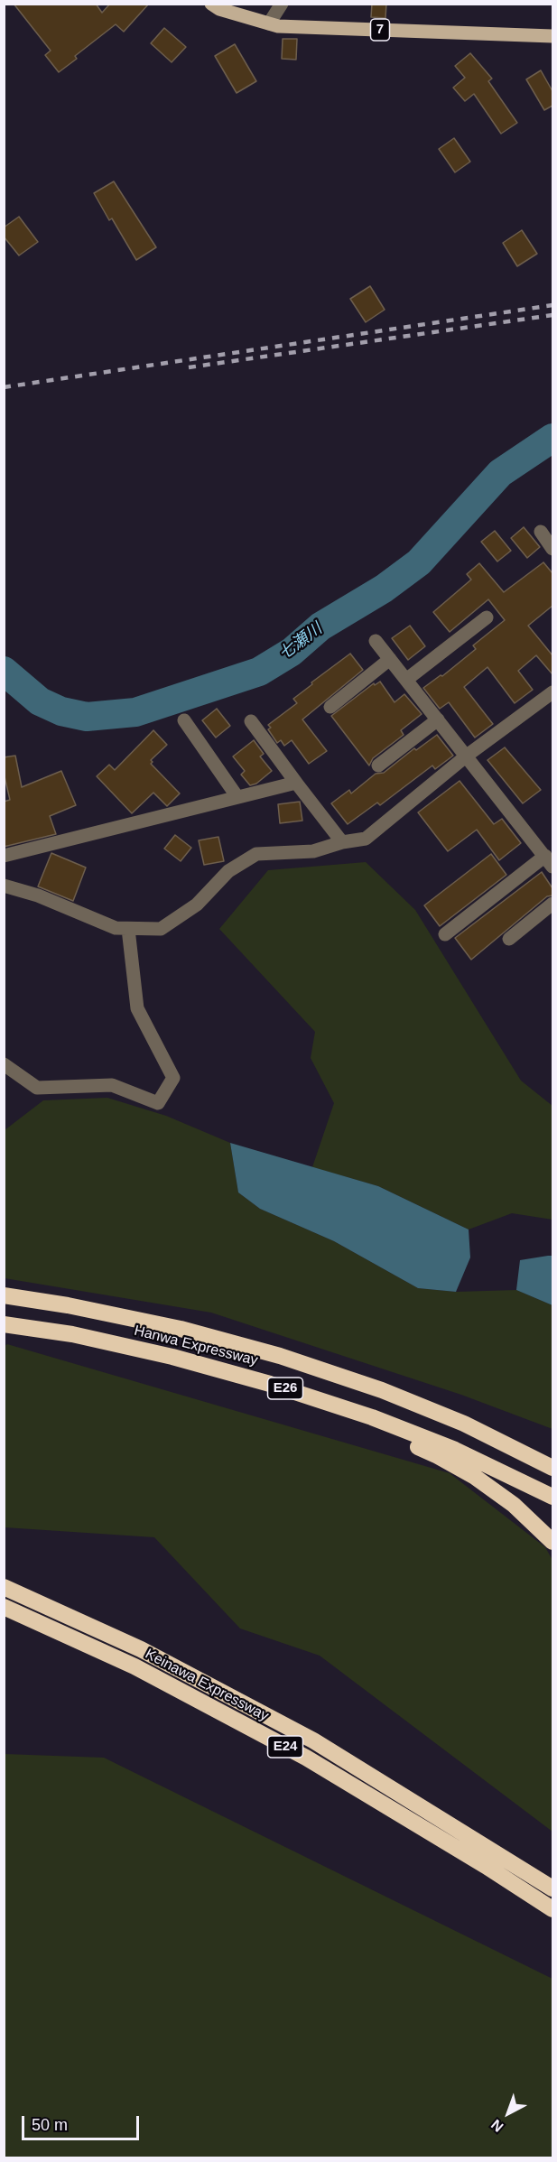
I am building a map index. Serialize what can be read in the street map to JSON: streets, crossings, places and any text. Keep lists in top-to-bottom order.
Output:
{
  "streets": {
    "highway": [
      "Hanwa Expressway",
      "E26",
      "Keinawa Expressway",
      "E24"
    ],
    "main road": ["7"]
  },
  "water": ["七瀬川"],
  "scale_bar": "50 m",
  "north": "bottom left"
}
